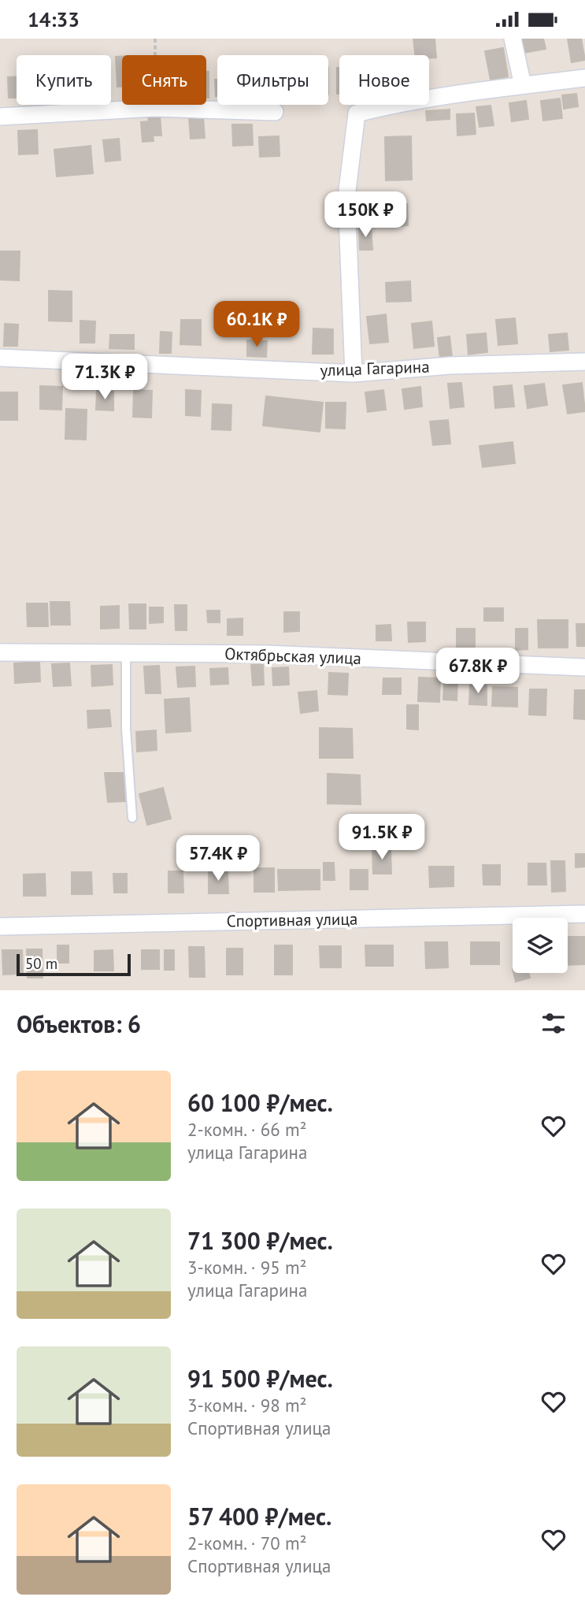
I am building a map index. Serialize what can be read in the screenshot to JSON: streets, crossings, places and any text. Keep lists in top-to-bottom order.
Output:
{
  "streets": {
    "street": ["улица Гагарина", "Октябрьская улица", "Спортивная улица"]
  },
  "scale_bar": "50 m",
  "page": {
    "status": "14:33",
    "chip": [
      "Купить",
      "Снять",
      "Фильтры",
      "Новое"
    ],
    "price": [
      "150K ₽",
      "60.1K ₽",
      "71.3K ₽",
      "67.8K ₽",
      "91.5K ₽",
      "57.4K ₽"
    ],
    "scale": "50 m",
    "heading": "Объектов: 6",
    "list": [
      {
        "name": "60 100 ₽/мес.",
        "note": "2-комн. · 66 m² · улица Гагарина"
      },
      {
        "name": "71 300 ₽/мес.",
        "note": "3-комн. · 95 m² · улица Гагарина"
      },
      {
        "name": "91 500 ₽/мес.",
        "note": "3-комн. · 98 m² · Спортивная улица"
      },
      {
        "name": "57 400 ₽/мес.",
        "note": "2-комн. · 70 m² · Спортивная улица"
      }
    ]
  }
}
